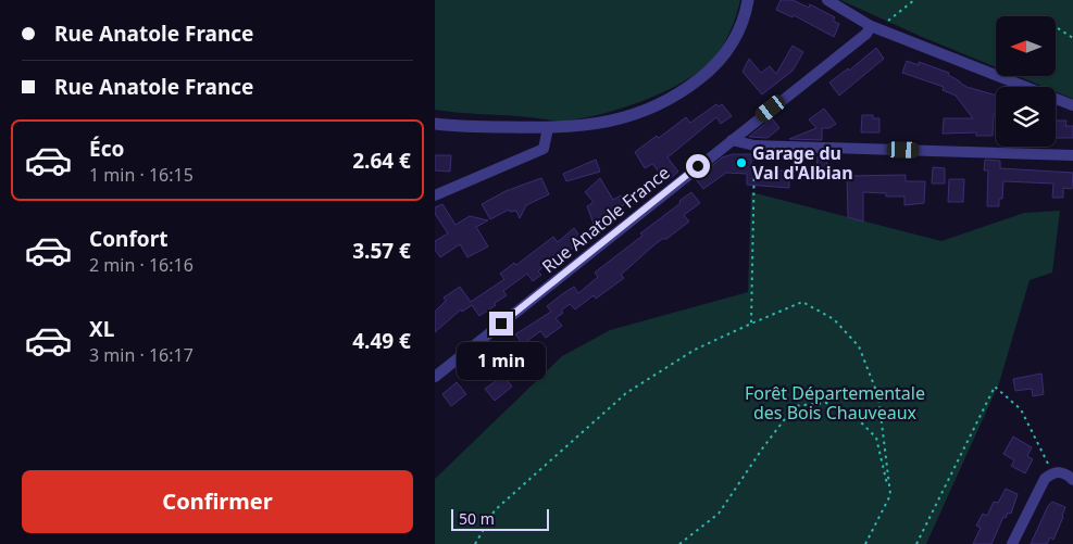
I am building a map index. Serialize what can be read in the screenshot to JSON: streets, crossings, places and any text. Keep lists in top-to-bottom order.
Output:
{
  "streets": {
    "street": ["Rue Anatole France"]
  },
  "parks": ["Forêt Départementale des Bois Chauveaux"],
  "places": ["Garage du Val d'Albian"],
  "scale_bar": "50 m",
  "north": "left",
  "page": {
    "banner": ["Rue Anatole France", "Rue Anatole France"],
    "list": [
      {
        "name": "Éco",
        "note": "1 min · 16:15",
        "value": "2.64 €"
      },
      {
        "name": "Confort",
        "note": "2 min · 16:16",
        "value": "3.57 €"
      },
      {
        "name": "XL",
        "note": "3 min · 16:17",
        "value": "4.49 €"
      }
    ],
    "bubble": "1 min",
    "buttons": "Confirmer",
    "scale": "50 m"
  }
}
